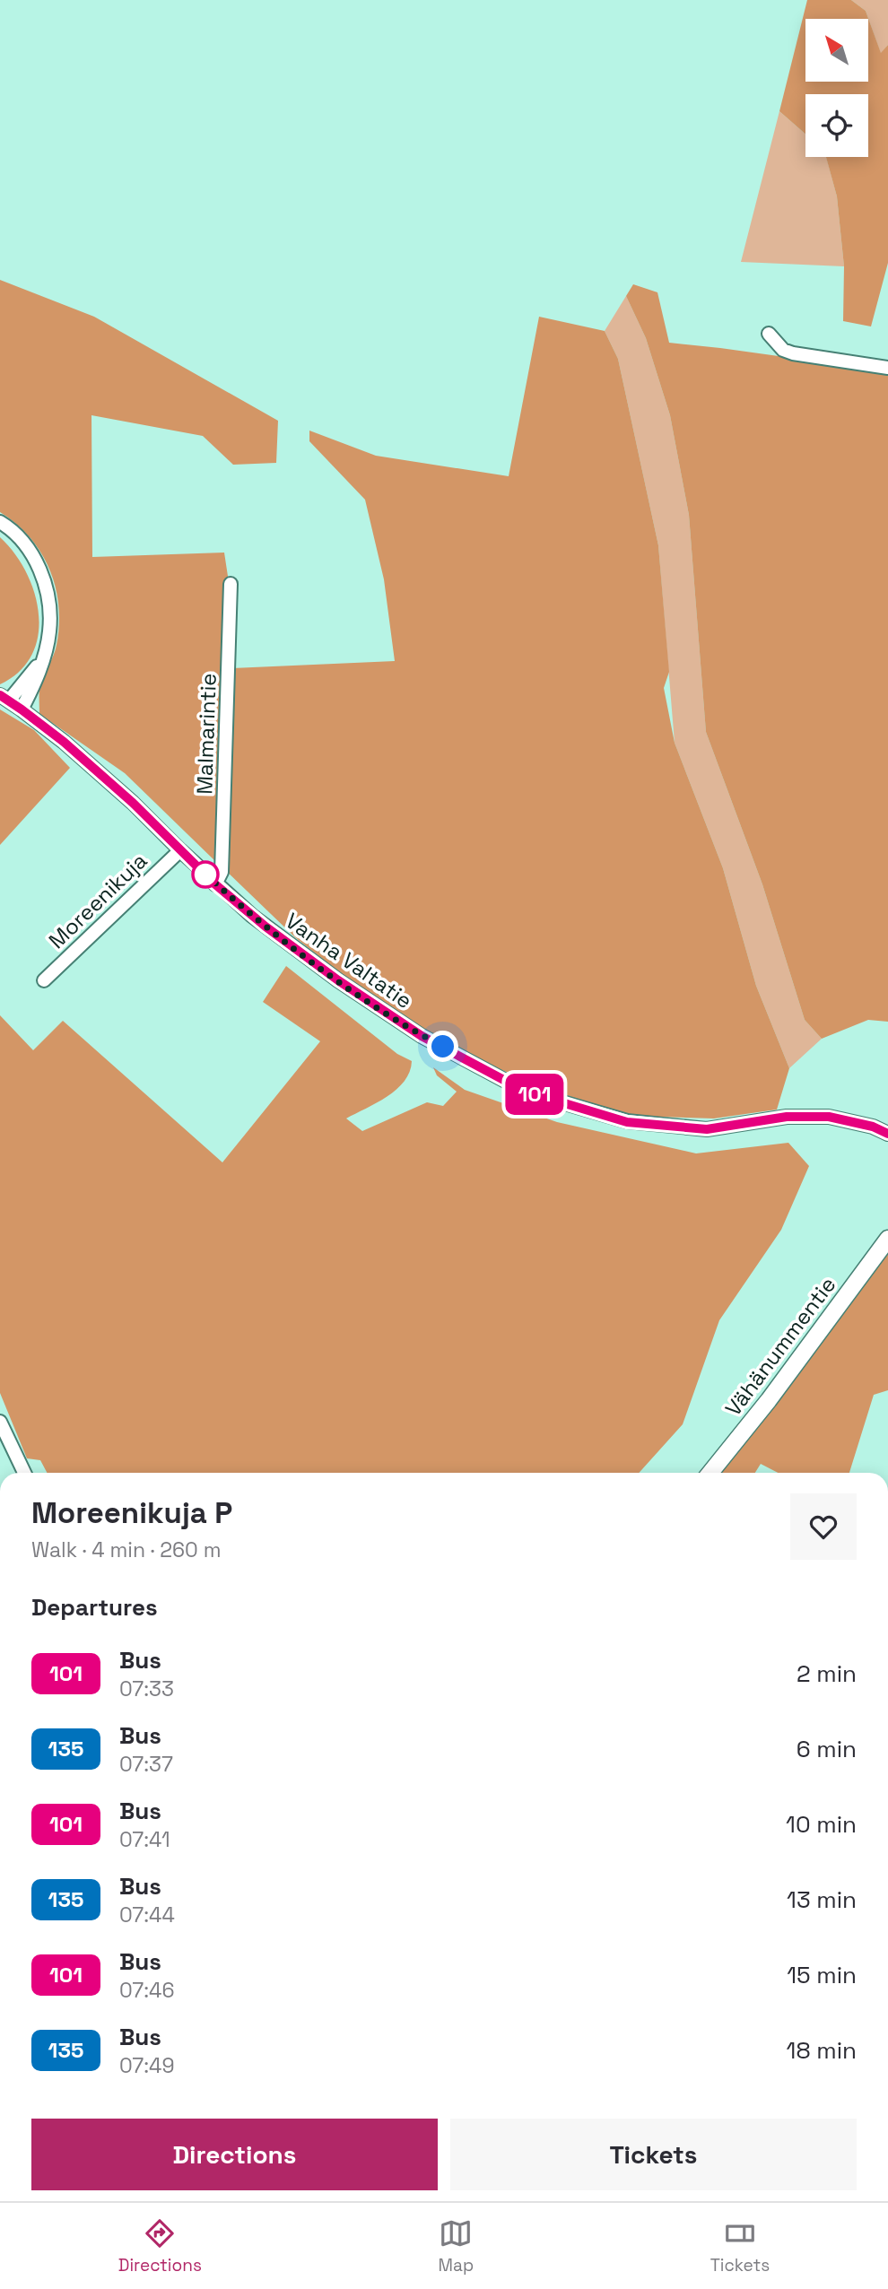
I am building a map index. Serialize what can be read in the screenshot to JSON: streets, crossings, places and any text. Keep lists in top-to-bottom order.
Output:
{
  "streets": {
    "main road": ["Vähänummentie"],
    "street": ["Malmarintie", "Moreenikuja", "Vanha Valtatie"]
  },
  "crossings": [
    ["Malmarintie", "Vanha Valtatie"],
    ["Moreenikuja", "Vanha Valtatie"]
  ],
  "lines": ["bus line 101"],
  "north": "top left",
  "page": {
    "on_map": "101",
    "heading": [
      ["Moreenikuja P", "Walk · 4 min · 260 m"],
      "Departures"
    ],
    "list": [
      {
        "mark": "101",
        "name": "Bus",
        "note": "07:33",
        "value": "2 min"
      },
      {
        "mark": "135",
        "name": "Bus",
        "note": "07:37",
        "value": "6 min"
      },
      {
        "mark": "101",
        "name": "Bus",
        "note": "07:41",
        "value": "10 min"
      },
      {
        "mark": "135",
        "name": "Bus",
        "note": "07:44",
        "value": "13 min"
      },
      {
        "mark": "101",
        "name": "Bus",
        "note": "07:46",
        "value": "15 min"
      },
      {
        "mark": "135",
        "name": "Bus",
        "note": "07:49",
        "value": "18 min"
      }
    ],
    "buttons": ["Directions", "Tickets"],
    "tabs": ["Directions", "Map", "Tickets"]
  }
}
